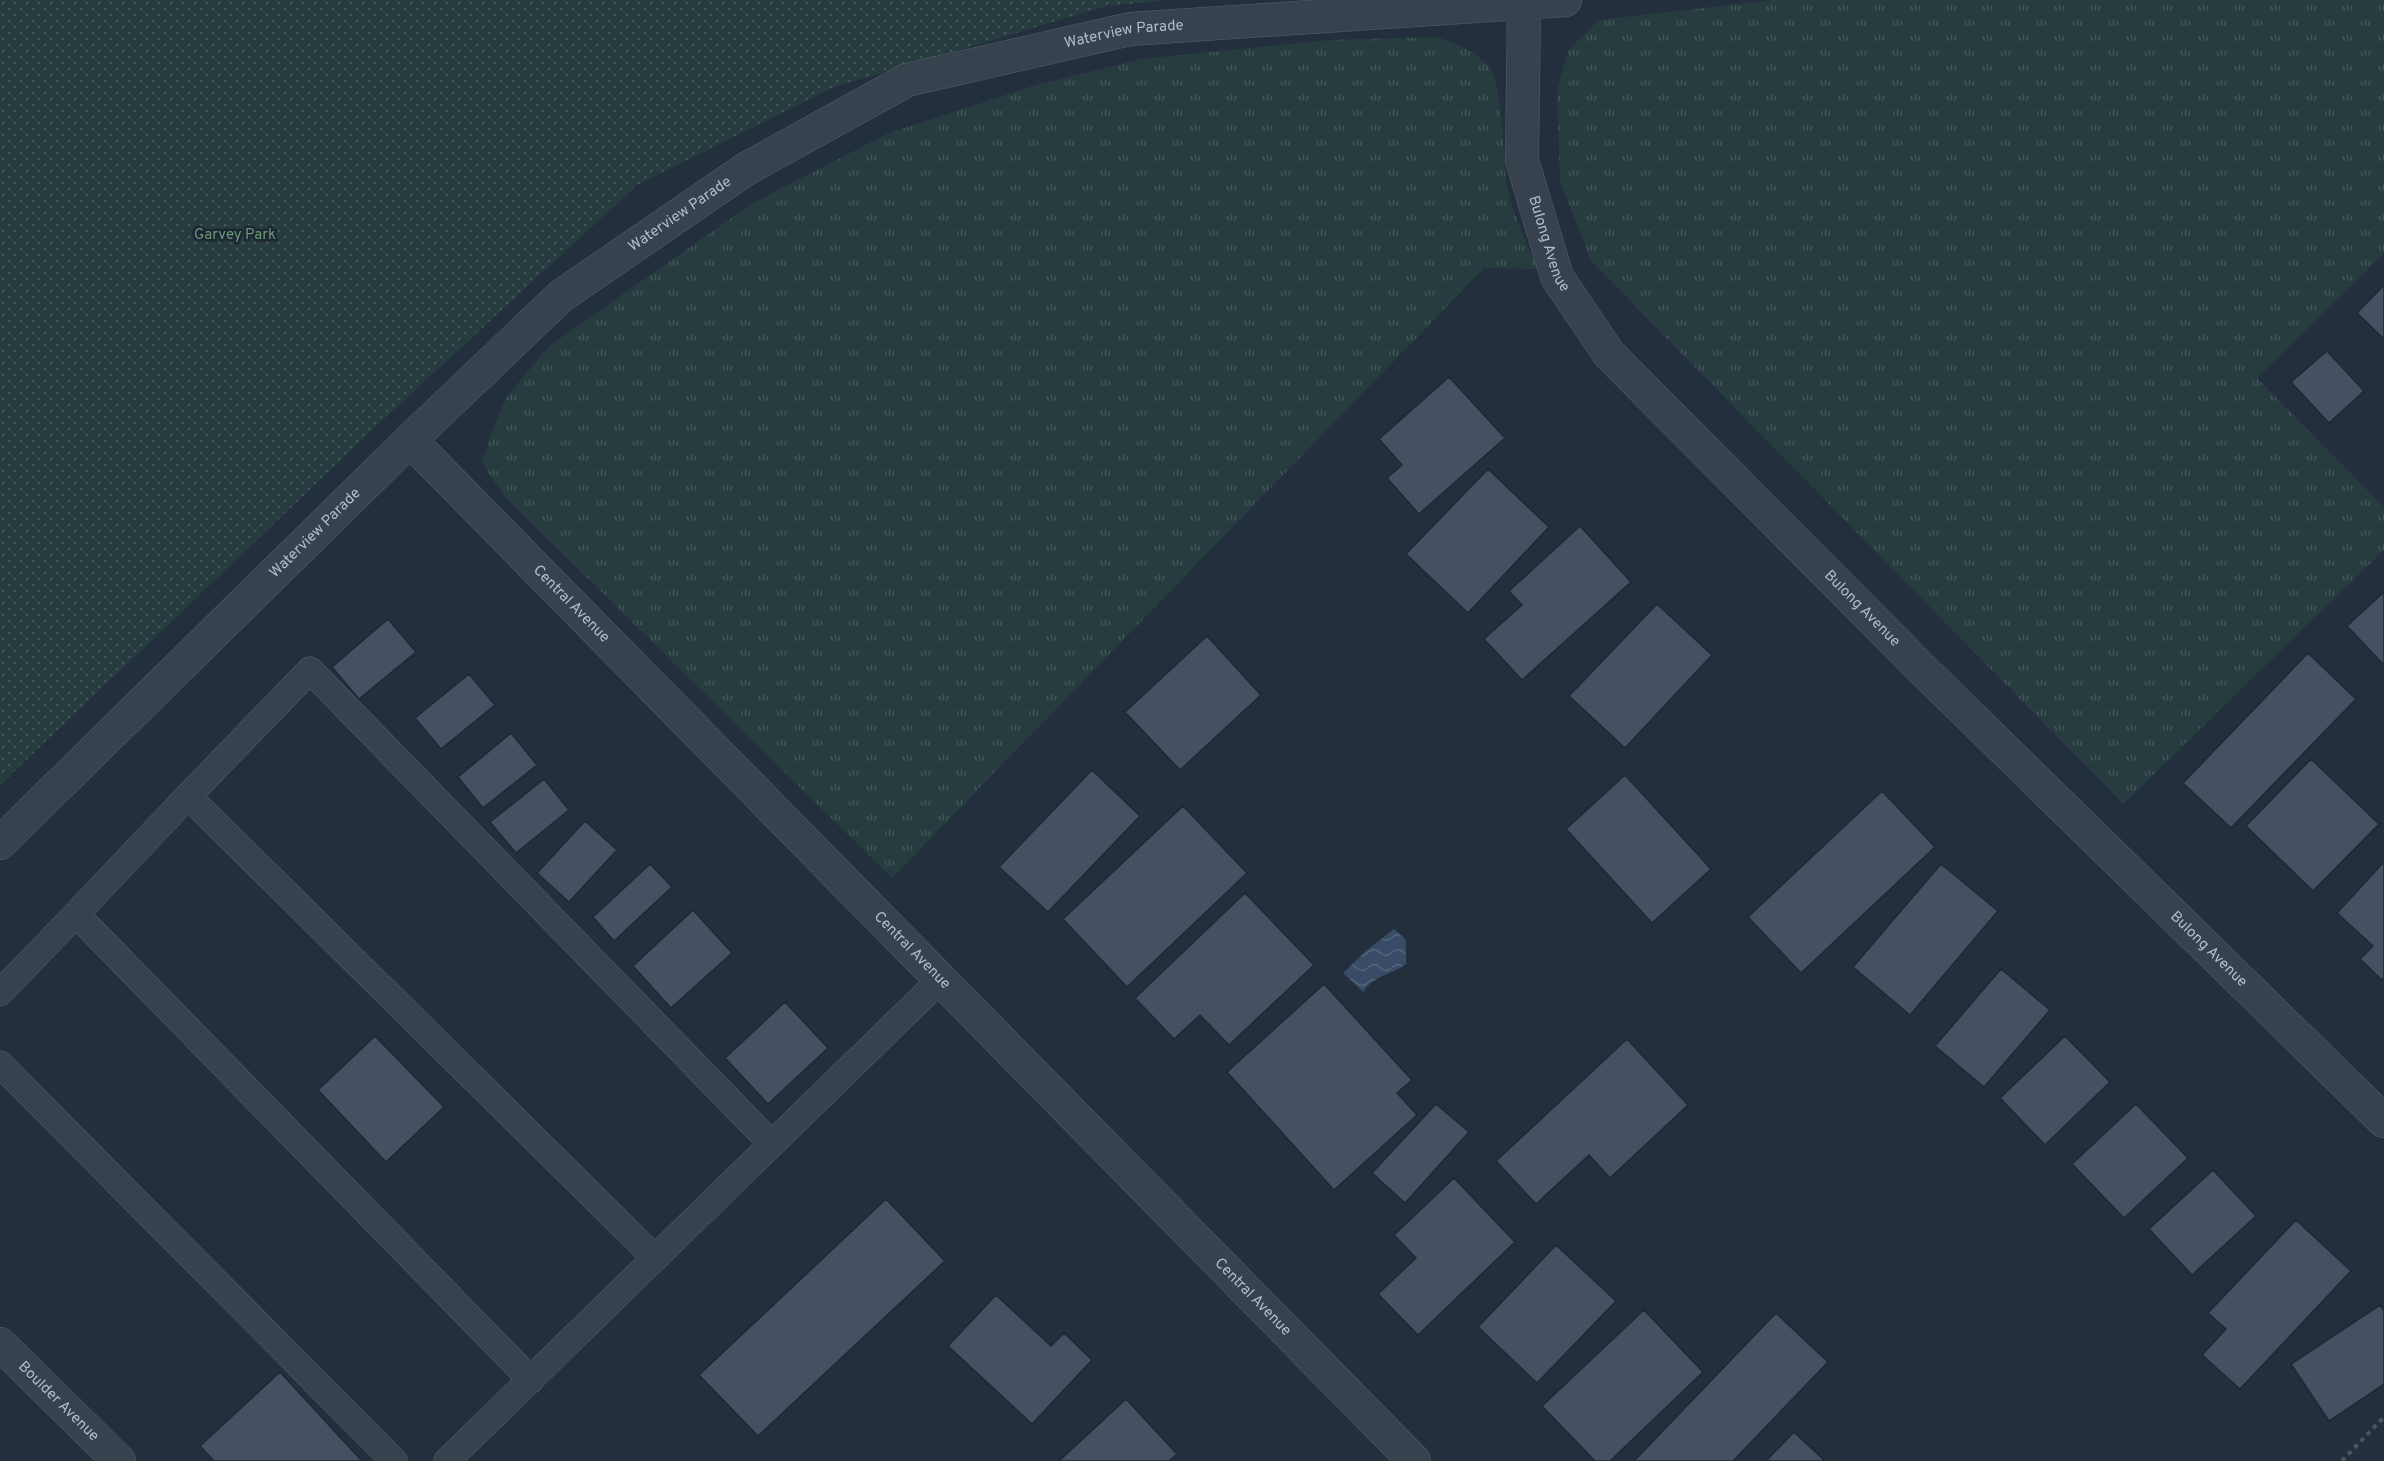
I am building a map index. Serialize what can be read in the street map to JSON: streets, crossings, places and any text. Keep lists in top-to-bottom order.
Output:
{
  "streets": {
    "street": [
      "Waterview Parade",
      "Bulong Avenue",
      "Central Avenue",
      "Boulder Avenue"
    ]
  },
  "crossings": [
    ["Waterview Parade", "Bulong Avenue"],
    ["Waterview Parade", "Central Avenue"]
  ],
  "parks": ["Garvey Park"]
}
